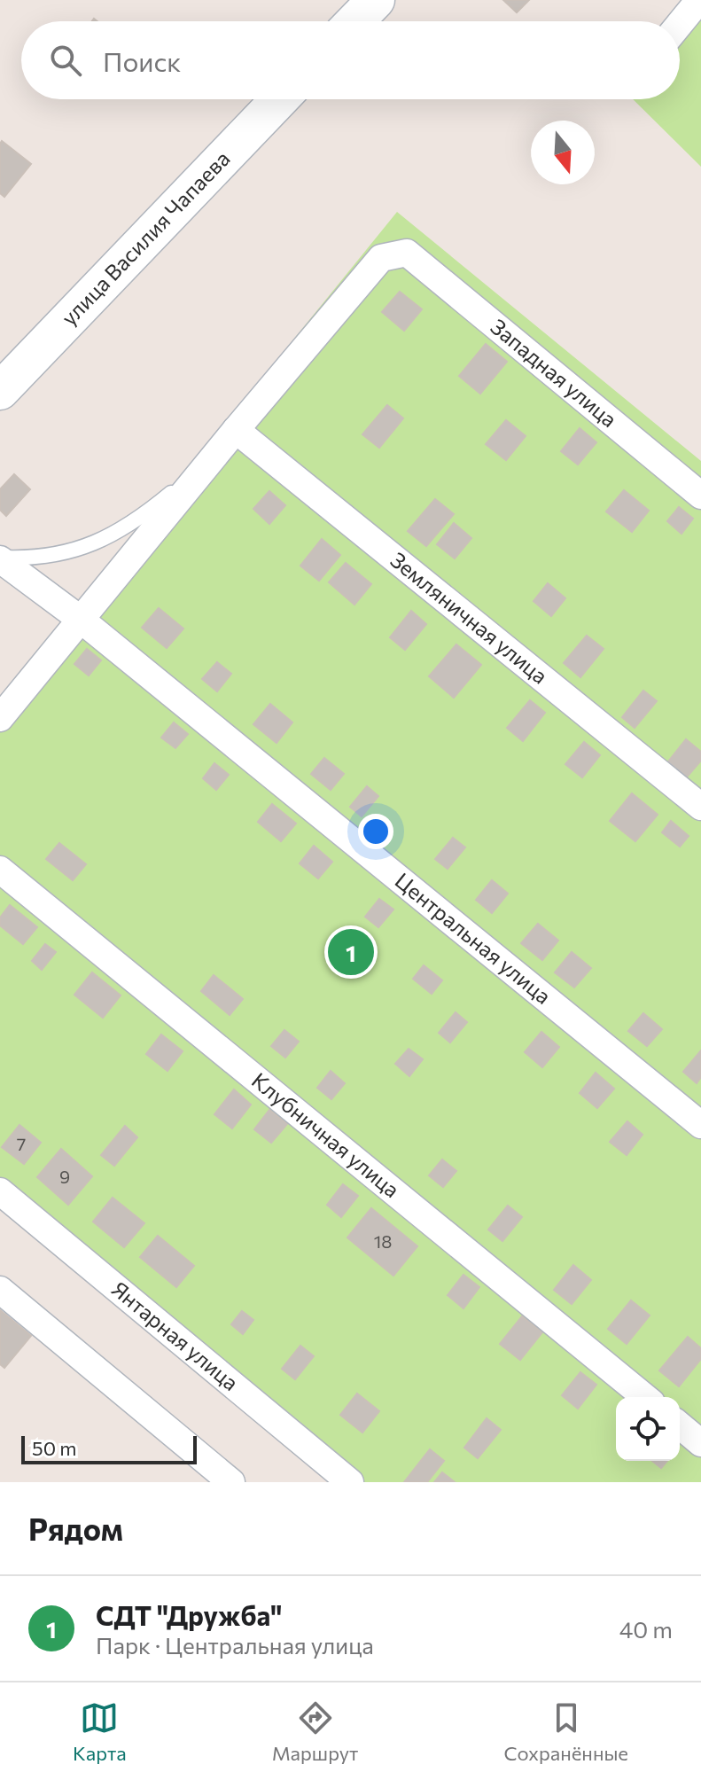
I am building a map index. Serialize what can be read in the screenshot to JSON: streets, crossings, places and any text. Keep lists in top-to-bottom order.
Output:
{
  "streets": {
    "street": [
      "улица Василия Чапаева",
      "Западная улица",
      "Земляничная улица",
      "Центральная улица",
      "Клубничная улица",
      "Янтарная улица"
    ]
  },
  "crossings": [
    ["Западная улица", "Земляничная улица"]
  ],
  "house_numbers": ["7", "9", "18"],
  "scale_bar": "50 m",
  "north": "bottom",
  "page": {
    "search": "Поиск",
    "pins": "1",
    "scale": "50 m",
    "heading": "Рядом",
    "list": [
      {
        "mark": "1",
        "name": "СДТ \"Дружба\"",
        "note": "Парк · Центральная улица",
        "value": "40 m"
      }
    ],
    "nav": ["Карта", "Маршрут", "Сохранённые"]
  }
}
